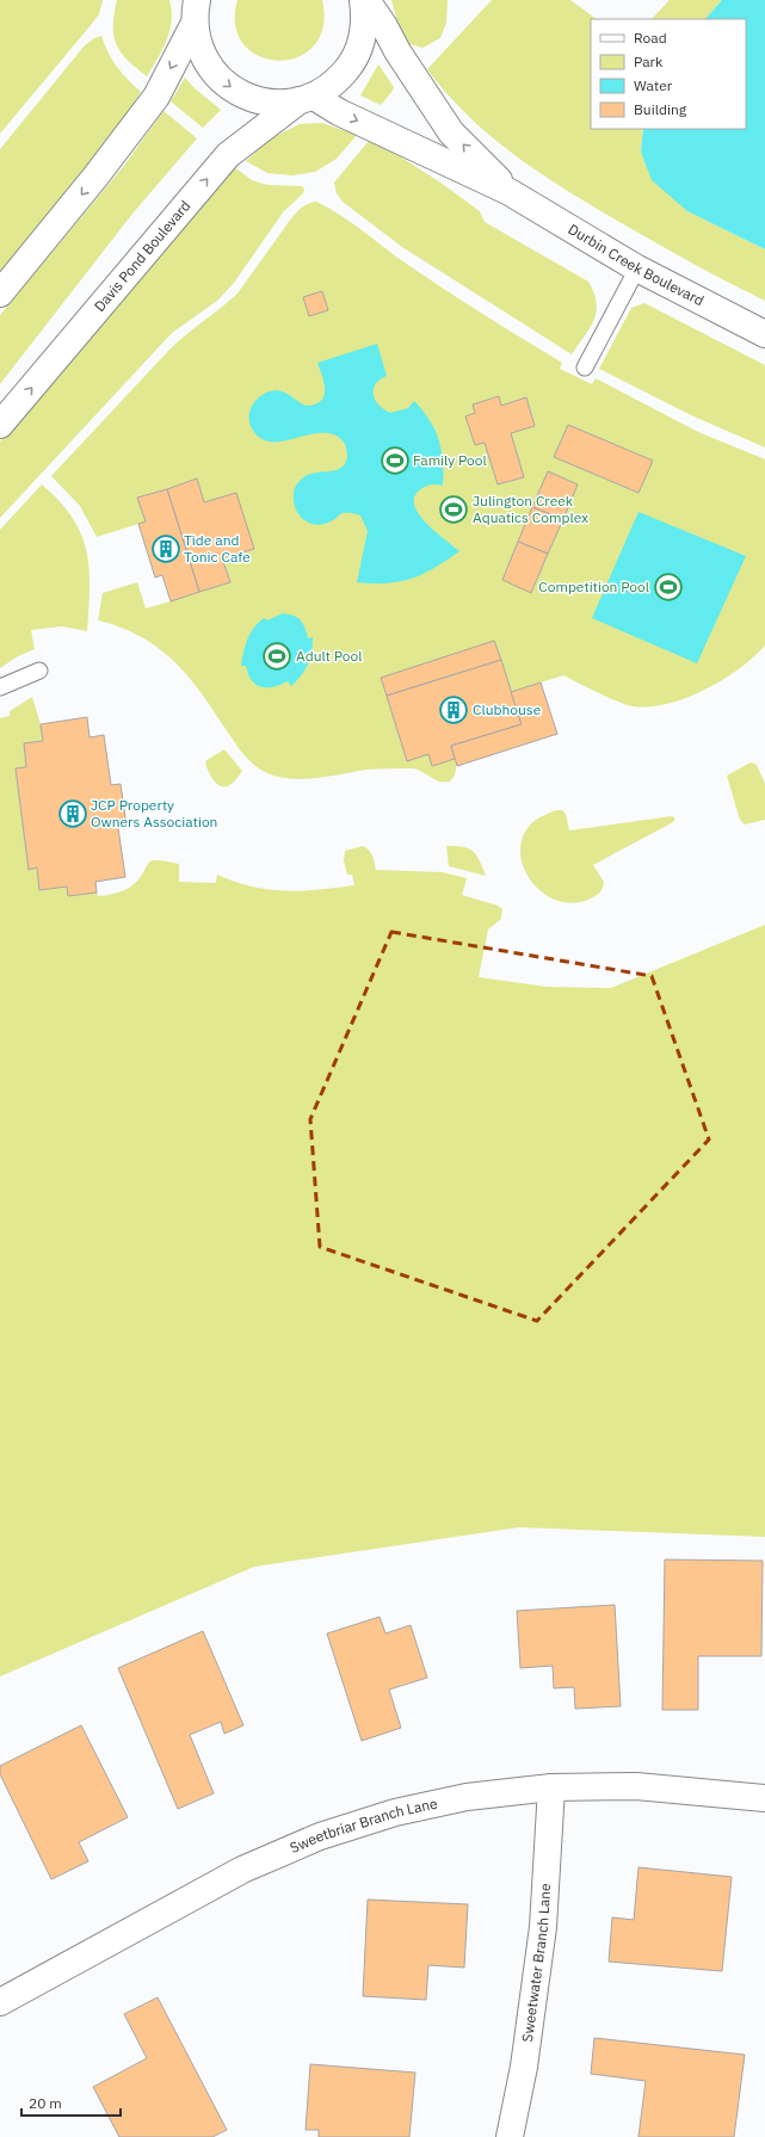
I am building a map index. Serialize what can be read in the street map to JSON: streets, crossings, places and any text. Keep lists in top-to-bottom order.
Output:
{
  "streets": {
    "street": [
      "Davis Pond Boulevard",
      "Durbin Creek Boulevard",
      "Sweetbriar Branch Lane",
      "Sweetwater Branch Lane"
    ]
  },
  "crossings": [
    ["Davis Pond Boulevard", "Durbin Creek Boulevard"],
    ["Sweetbriar Branch Lane", "Sweetwater Branch Lane"]
  ],
  "places": {
    "sports": [
      "Family Pool",
      "Julington Creek Aquatics Complex",
      "Competition Pool",
      "Adult Pool"
    ],
    "building": ["Tide and Tonic Cafe", "Clubhouse", "JCP Property Owners Association"]
  },
  "legend": [
    "Road",
    "Park",
    "Water",
    "Building"
  ],
  "scale_bar": "20 m"
}
